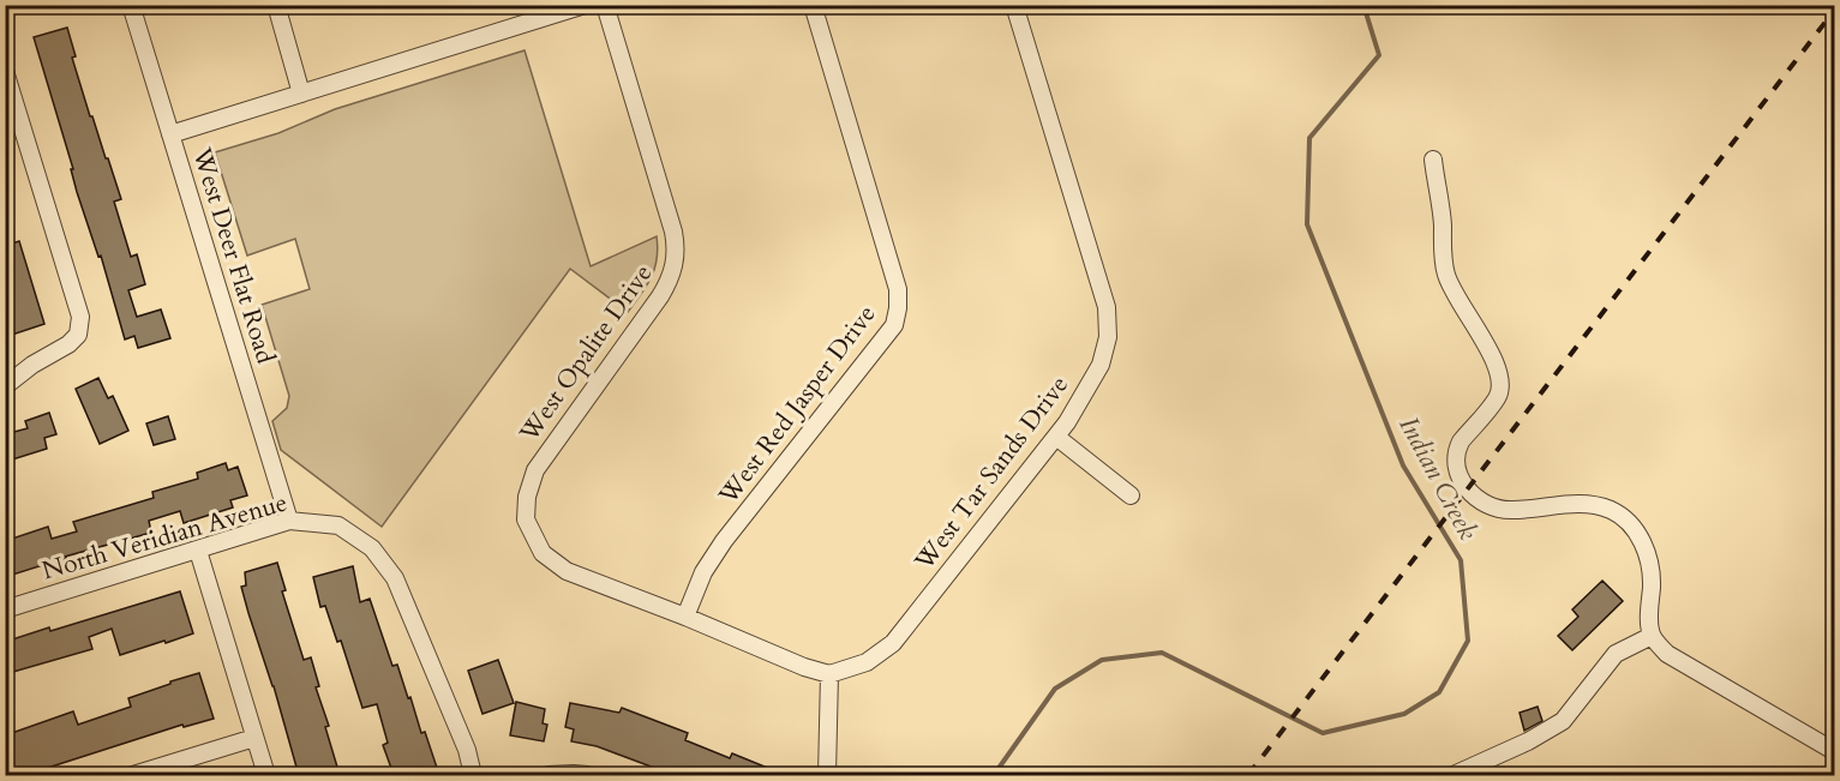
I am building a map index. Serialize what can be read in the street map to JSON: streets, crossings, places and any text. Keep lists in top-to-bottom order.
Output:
{
  "streets": {
    "street": [
      "West Deer Flat Road",
      "West Opalite Drive",
      "West Red Jasper Drive",
      "West Tar Sands Drive",
      "North Veridian Avenue"
    ]
  },
  "crossings": [
    ["West Deer Flat Road", "North Veridian Avenue"],
    ["West Opalite Drive", "West Red Jasper Drive"]
  ],
  "water": ["Indian Creek"]
}
